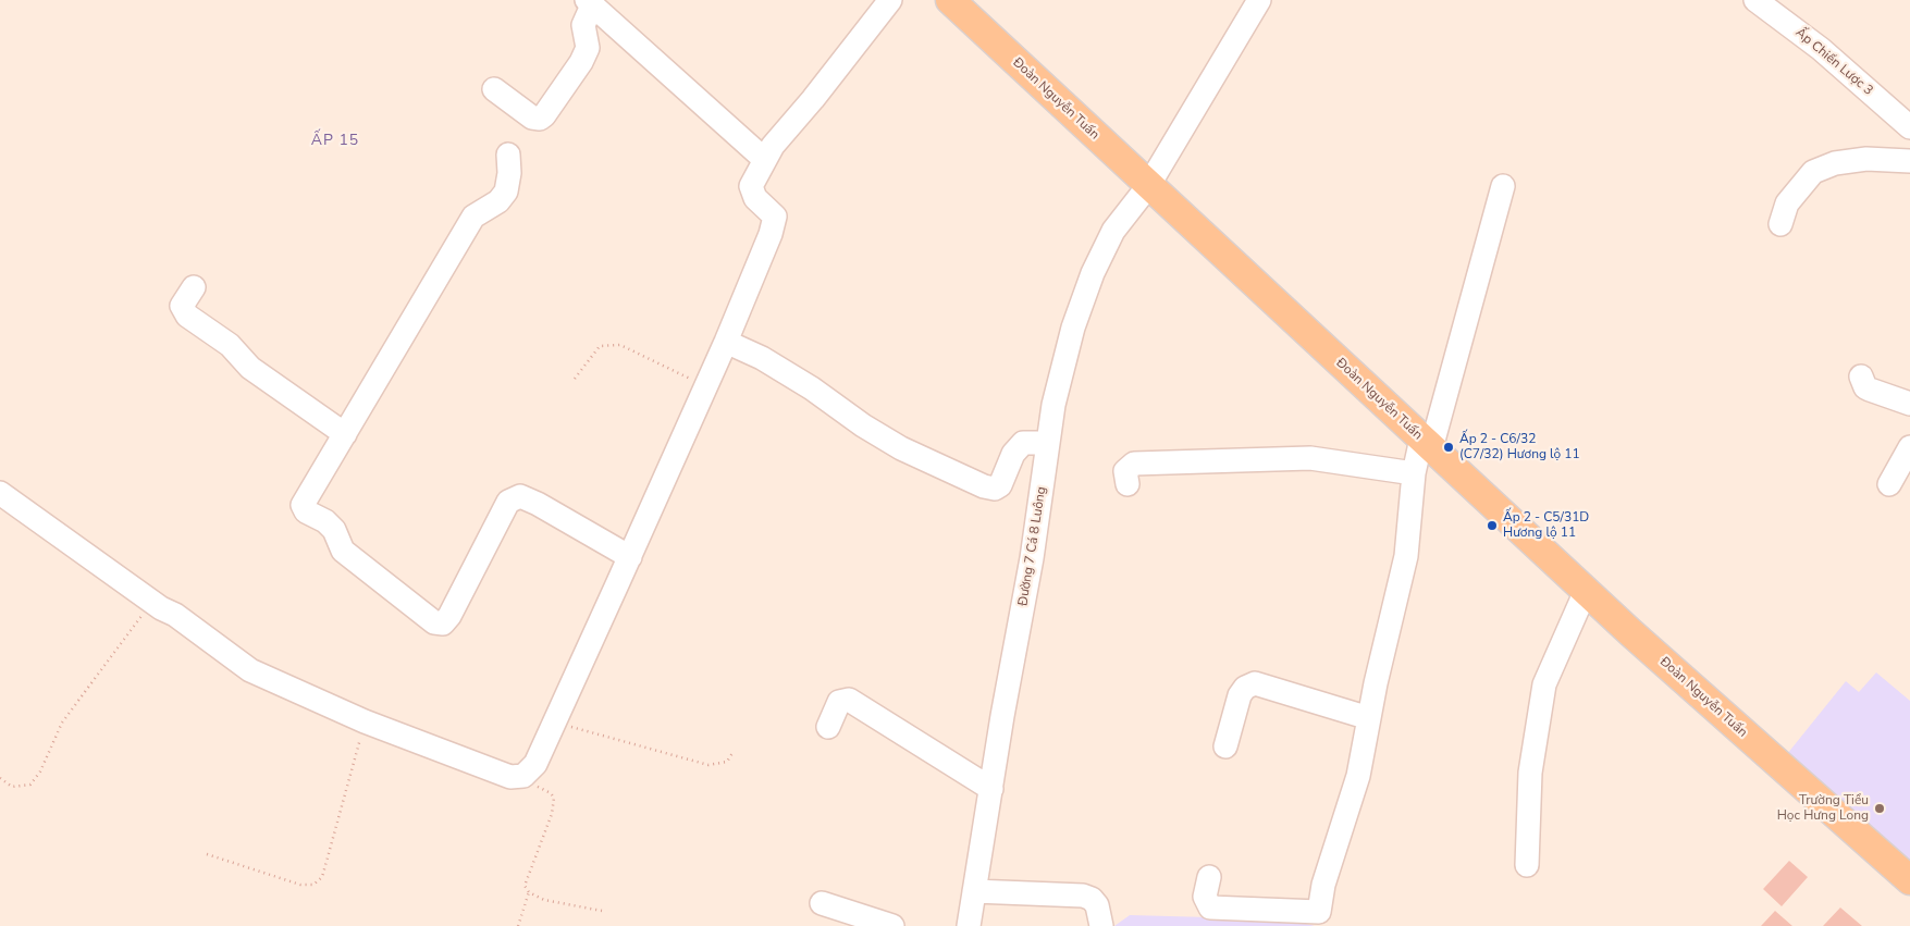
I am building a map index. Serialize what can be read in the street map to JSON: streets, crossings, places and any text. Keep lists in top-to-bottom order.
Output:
{
  "streets": {
    "main road": ["Đoàn Nguyễn Tuấn"],
    "street": ["Ấp Chiến Lược 3", "Đường 7 Cá 8 Luông"]
  },
  "crossings": [
    ["Đoàn Nguyễn Tuấn", "Đường 7 Cá 8 Luông"]
  ],
  "districts": ["ẤP 15"],
  "places": ["Ấp 2 - C6/32 (C7/32) Hương lộ 11", "Ấp 2 - C5/31D Hương lộ 11", "Trường Tiểu Học Hưng Long"]
}
